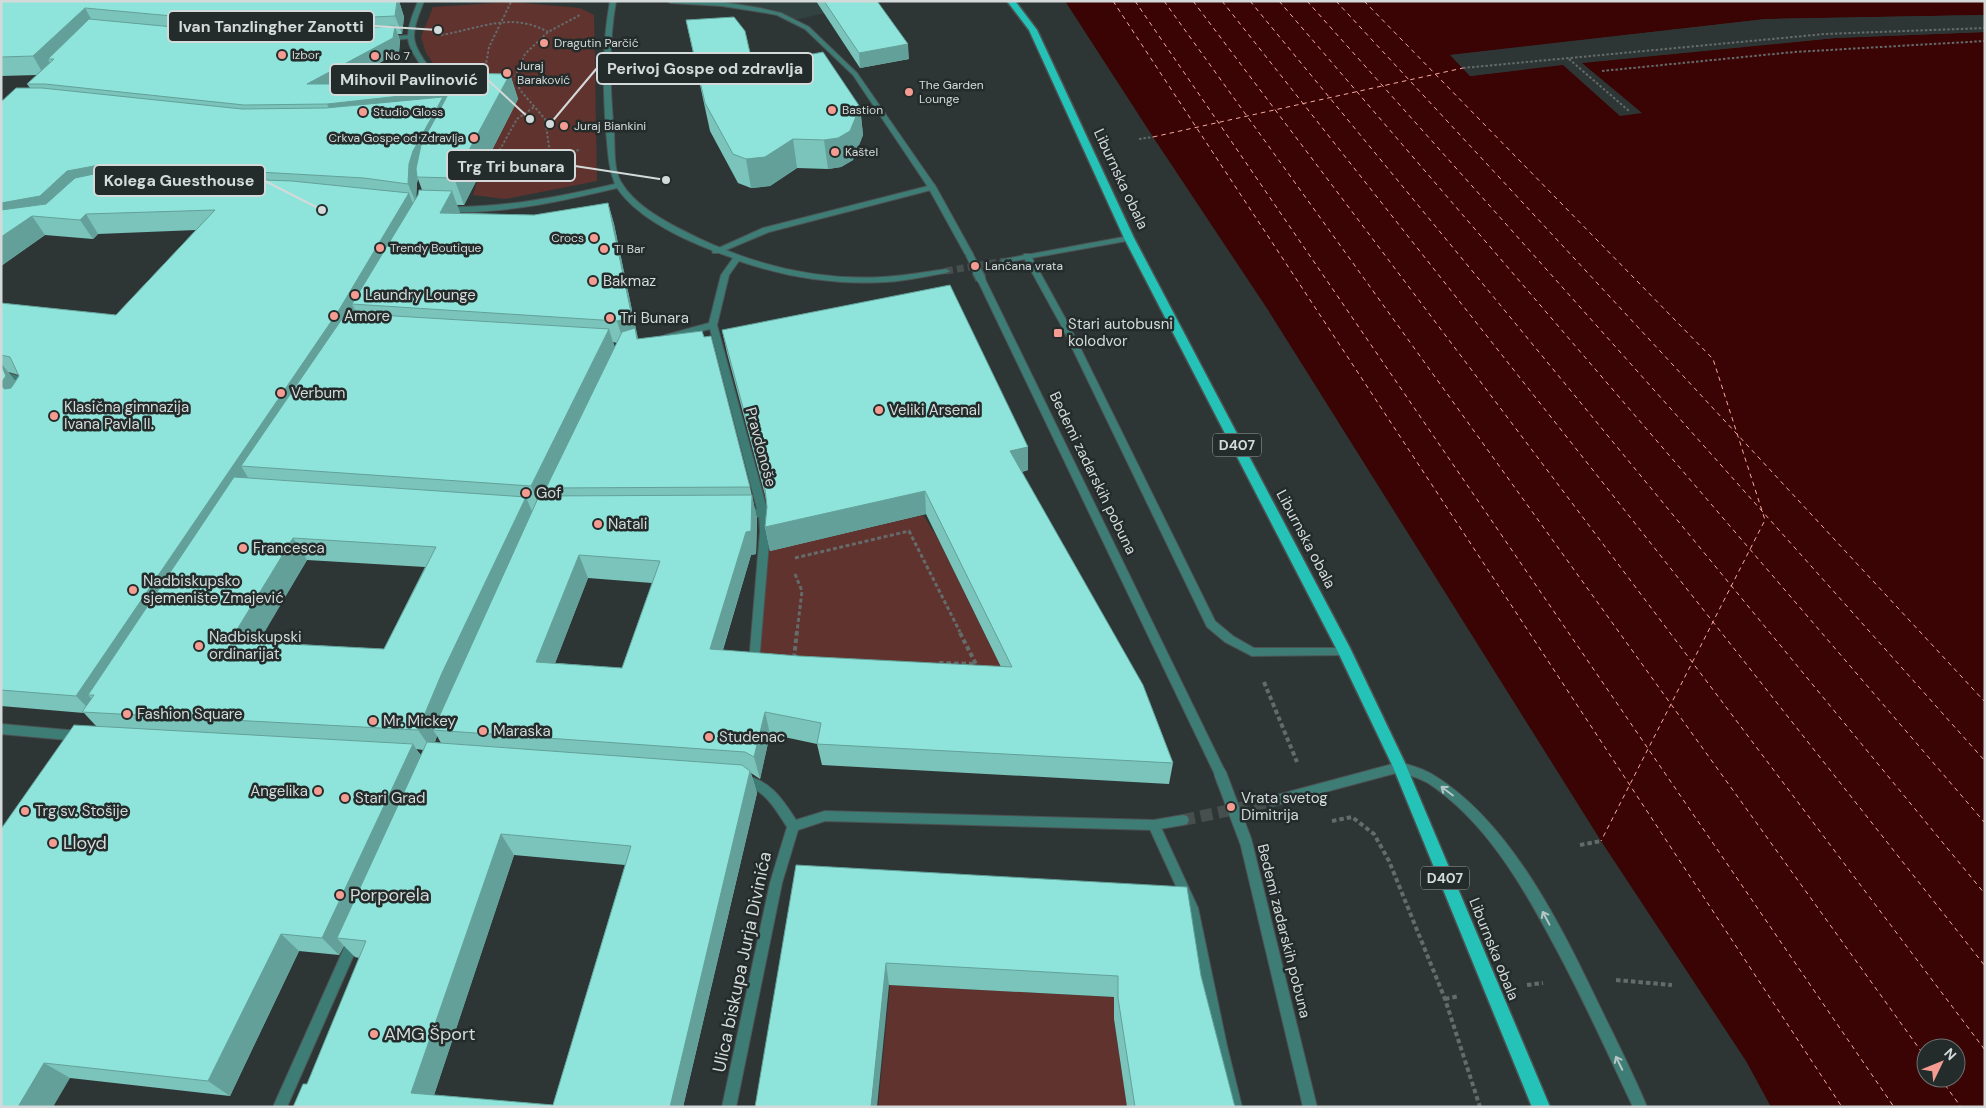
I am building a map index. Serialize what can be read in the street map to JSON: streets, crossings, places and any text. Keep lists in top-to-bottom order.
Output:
{
  "streets": {
    "main road": ["Liburnska obala", "D407"],
    "street": ["Pravdonoše", "Bedemi zadarskih pobuna", "Ulica biskupa Jurja Divinića"]
  },
  "places": {
    "other": [
      "Ivan Tanzlingher Zanotti",
      "Dragutin Parčić",
      "Izbor",
      "No 7",
      "Juraj Baraković",
      "The Garden Lounge",
      "Bastion",
      "Studio Gloss",
      "Mihovil Pavlinović",
      "Perivoj Gospe od zdravlja",
      "Juraj Biankini",
      "Crkva Gospe od Zdravlja",
      "Kaštel",
      "Trg Tri bunara",
      "Kolega Guesthouse",
      "Crocs",
      "Trendy Boutique",
      "TI Bar",
      "Lančana vrata",
      "Bakmaz",
      "Laundry Lounge",
      "Amore",
      "Tri Bunara",
      "Verbum",
      "Veliki Arsenal",
      "Klasična gimnazija Ivana Pavla II.",
      "Gof",
      "Natali",
      "Francesca",
      "Nadbiskupsko sjemenište Zmajević",
      "Nadbiskupski ordinarijat",
      "Fashion Square",
      "Mr. Mickey",
      "Maraska",
      "Studenac",
      "Angelika",
      "Stari Grad",
      "Vrata svetog Dimitrija",
      "Trg sv. Stošije",
      "Lloyd",
      "Porporela",
      "AMG Šport"
    ],
    "transit": ["Stari autobusni kolodvor"]
  },
  "north": "top right"
}
